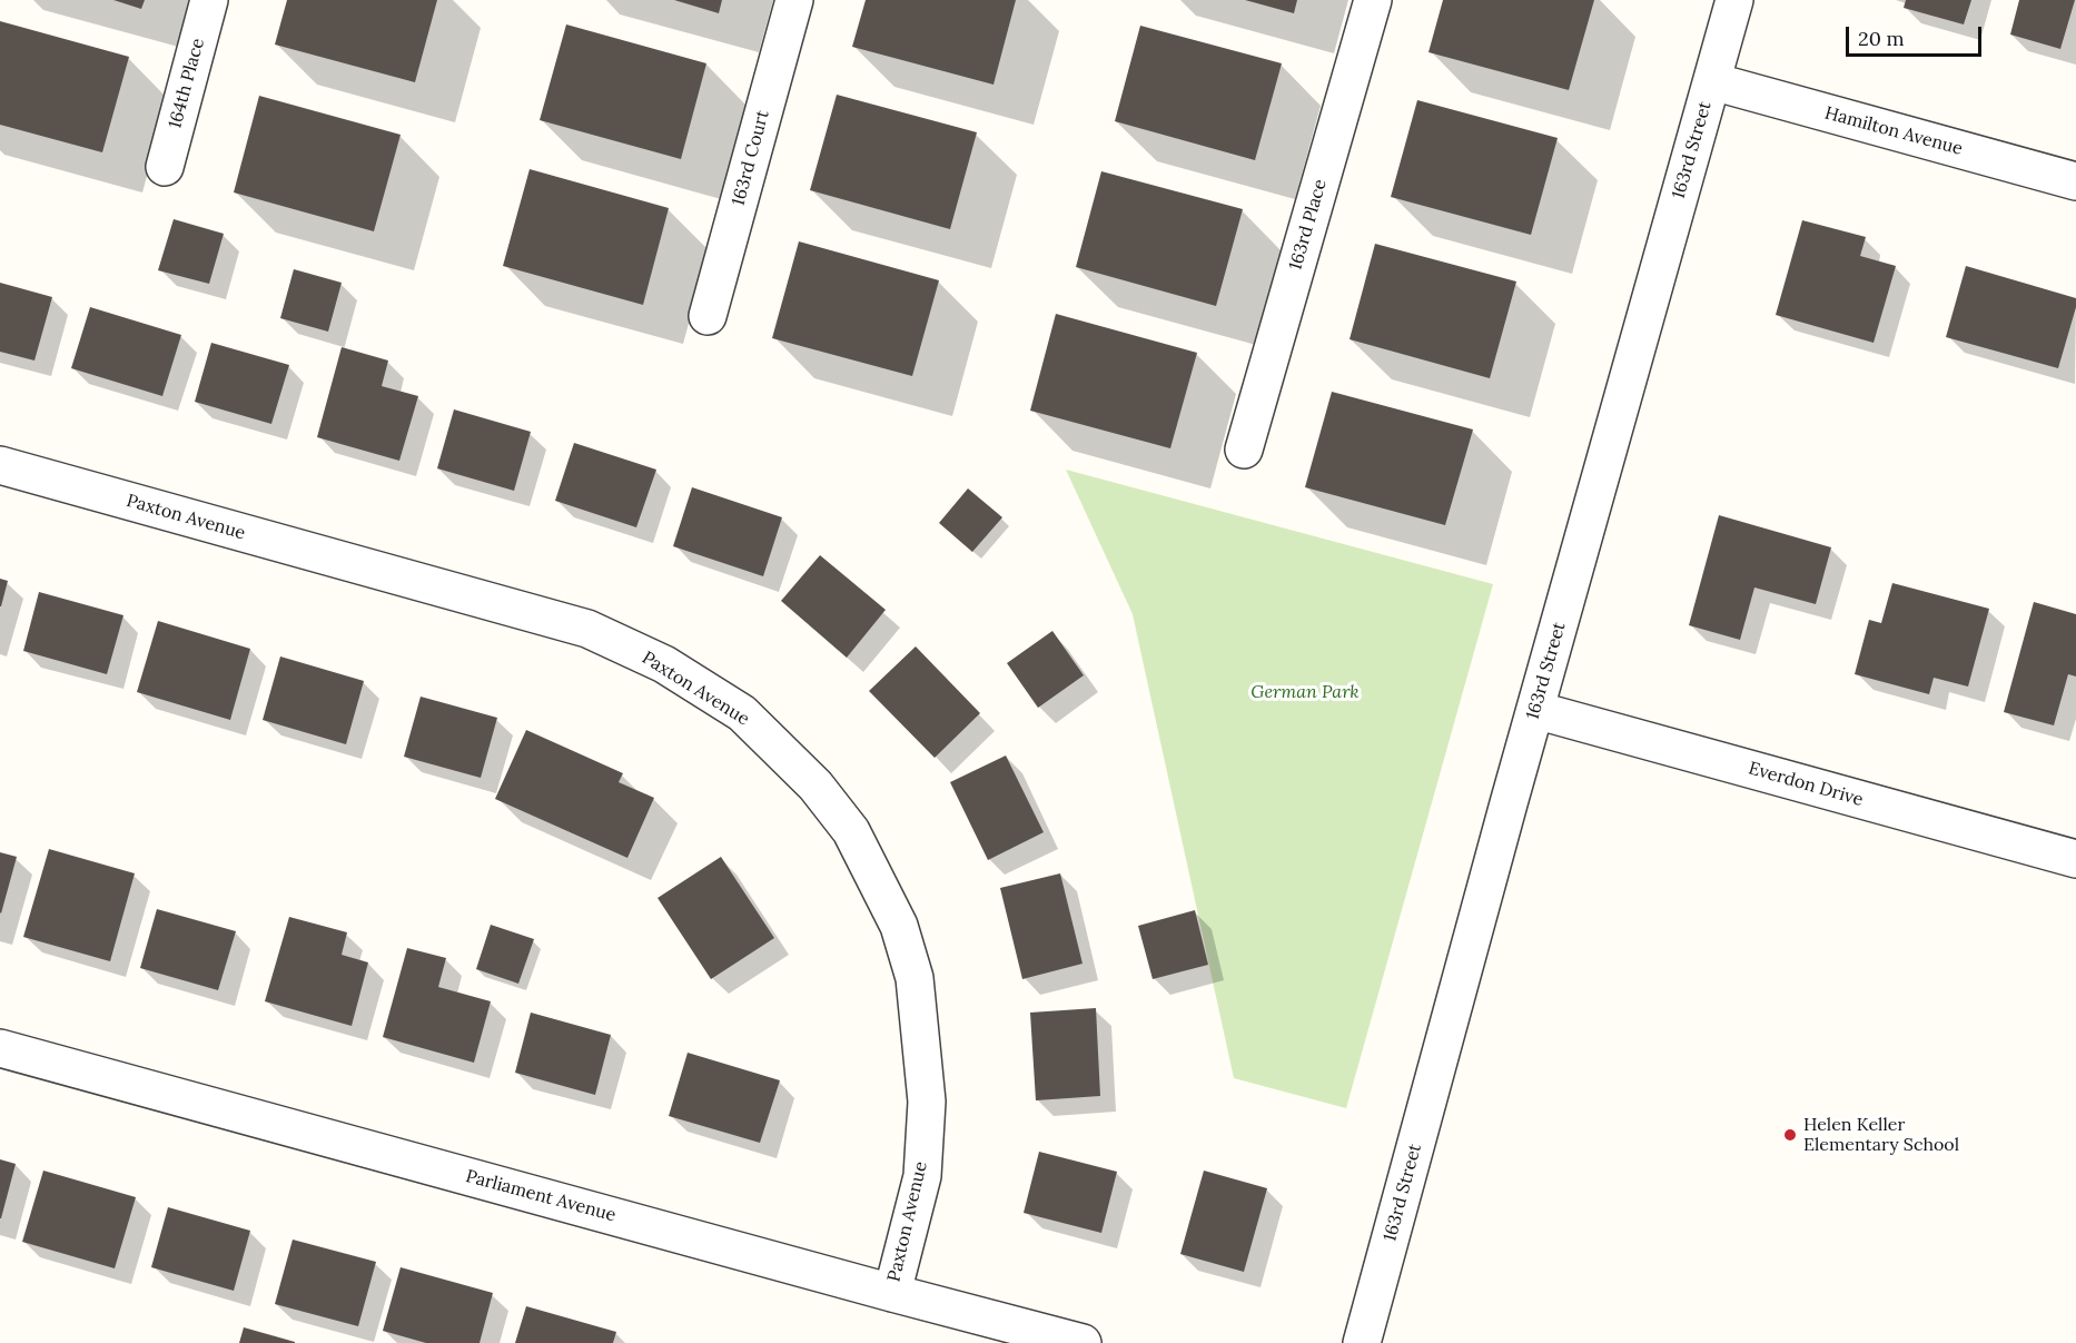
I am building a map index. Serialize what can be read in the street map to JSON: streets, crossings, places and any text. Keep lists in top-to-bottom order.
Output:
{
  "streets": {
    "street": [
      "164th Place",
      "Hamilton Avenue",
      "163rd Street",
      "163rd Court",
      "163rd Place",
      "Paxton Avenue",
      "Everdon Drive",
      "Parliament Avenue"
    ]
  },
  "crossings": [
    ["Hamilton Avenue", "163rd Street"],
    ["163rd Street", "Everdon Drive"],
    ["Paxton Avenue", "Parliament Avenue"]
  ],
  "parks": ["German Park"],
  "places": ["Helen Keller Elementary School"],
  "scale_bar": "20 m"
}
